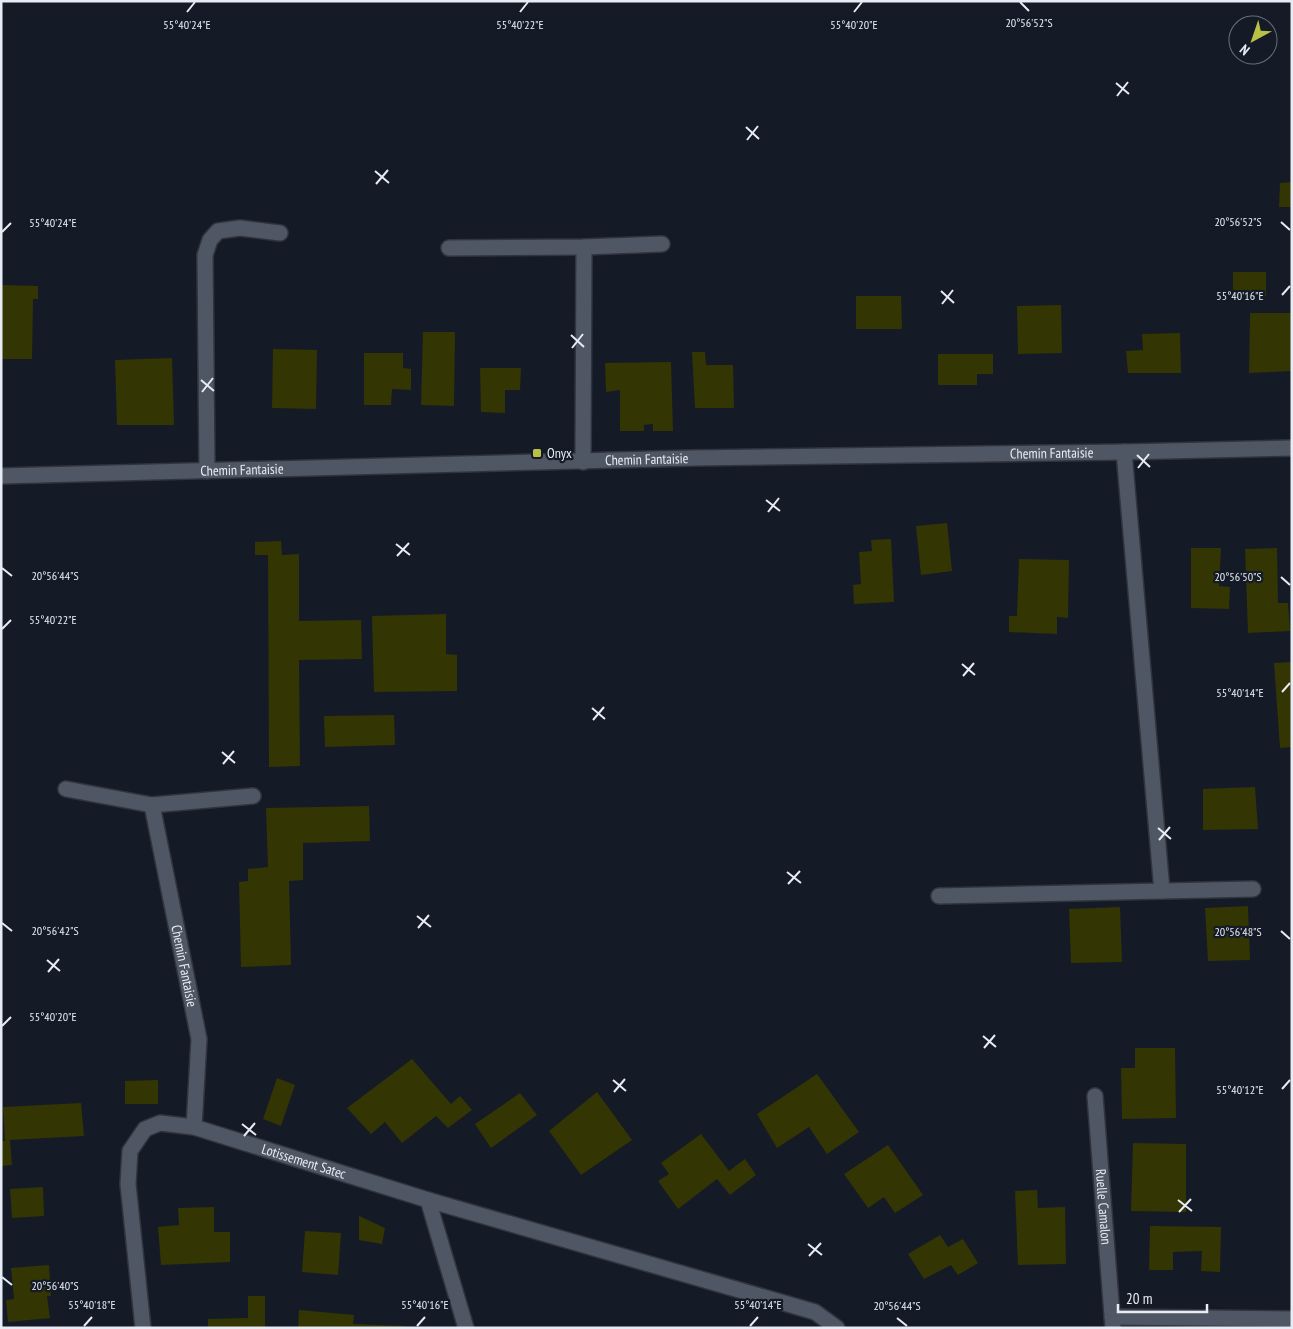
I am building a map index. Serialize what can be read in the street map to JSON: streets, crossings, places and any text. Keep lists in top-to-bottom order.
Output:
{
  "streets": {
    "street": ["Chemin Fantaisie", "Lotissement Satec", "Ruelle Camalon"]
  },
  "crossings": [
    ["Chemin Fantaisie", "Lotissement Satec"]
  ],
  "places": {
    "transit": ["Onyx"]
  },
  "scale_bar": "20 m",
  "north": "bottom left",
  "coordinates": [
    "20°56'52\"S",
    "55°40'24\"E",
    "55°40'22\"E",
    "55°40'20\"E",
    "55°40'16\"E",
    "20°56'44\"S",
    "20°56'50\"S",
    "55°40'14\"E",
    "20°56'42\"S",
    "20°56'48\"S",
    "55°40'12\"E",
    "20°56'40\"S",
    "55°40'18\"E"
  ]
}
